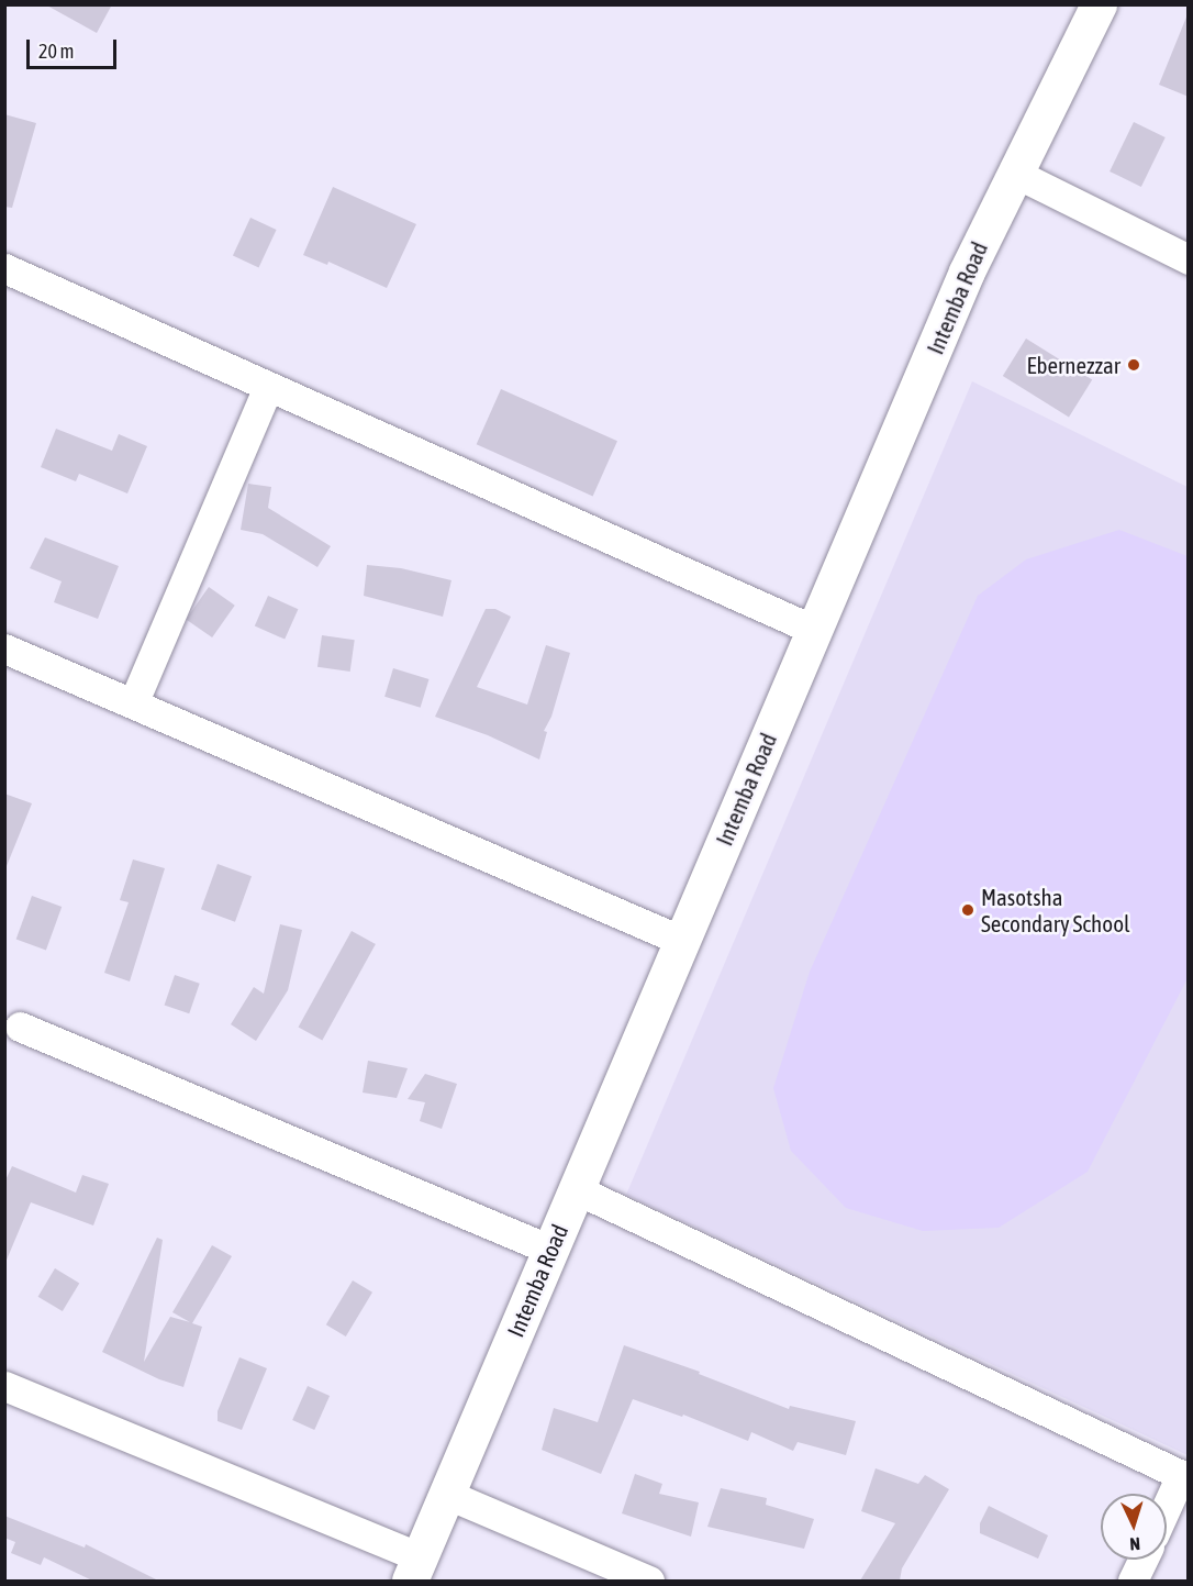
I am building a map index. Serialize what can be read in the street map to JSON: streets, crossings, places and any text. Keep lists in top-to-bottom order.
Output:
{
  "streets": {
    "street": ["Intemba Road"]
  },
  "places": ["Ebernezzar", "Masotsha Secondary School"],
  "scale_bar": "20 m",
  "north": "bottom"
}
